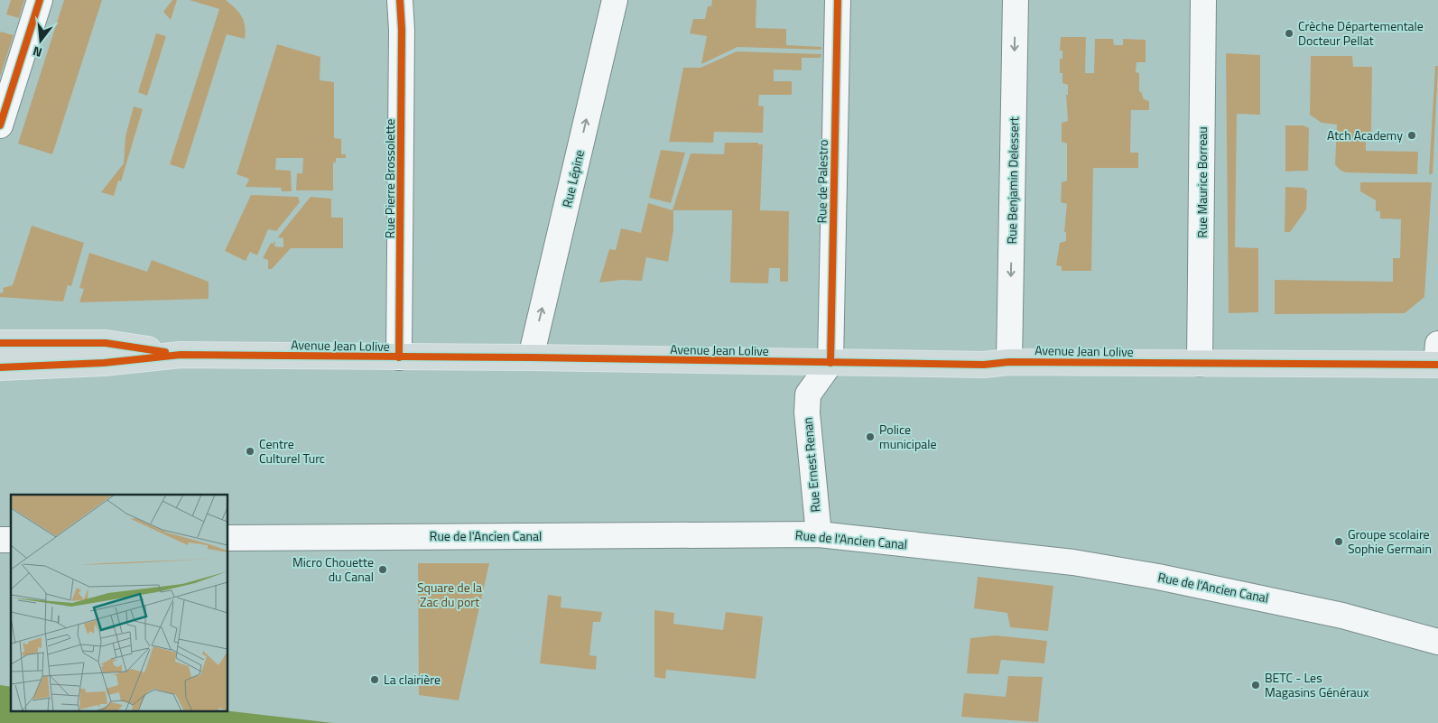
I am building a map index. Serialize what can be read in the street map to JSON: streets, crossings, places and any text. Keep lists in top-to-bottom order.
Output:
{
  "streets": {
    "main road": ["Avenue Jean Lolive"],
    "street": [
      "Rue Pierre Brossolette",
      "Rue Lépine",
      "Rue Benjamin Delessert",
      "Rue de Palestro",
      "Rue Maurice Borreau",
      "Rue Ernest Renan",
      "Rue de l'Ancien Canal"
    ]
  },
  "crossings": [
    ["Rue Pierre Brossolette", "Avenue Jean Lolive"],
    ["Rue Lépine", "Avenue Jean Lolive"],
    ["Rue Benjamin Delessert", "Avenue Jean Lolive"],
    ["Rue de Palestro", "Avenue Jean Lolive"],
    ["Rue de Palestro", "Rue Ernest Renan"],
    ["Rue Maurice Borreau", "Avenue Jean Lolive"],
    ["Avenue Jean Lolive", "Rue Ernest Renan"],
    ["Rue Ernest Renan", "Rue de l'Ancien Canal"]
  ],
  "one_way": ["Rue Lépine", "Rue Benjamin Delessert"],
  "parks": ["Square de la Zac du port"],
  "places": [
    "Crèche Départementale Docteur Pellat",
    "Atch Academy",
    "Police municipale",
    "Centre Culturel Turc",
    "Groupe scolaire Sophie Germain",
    "Micro Chouette du Canal",
    "La clairière",
    "BETC - Les Magasins Généraux"
  ],
  "north": "bottom"
}
